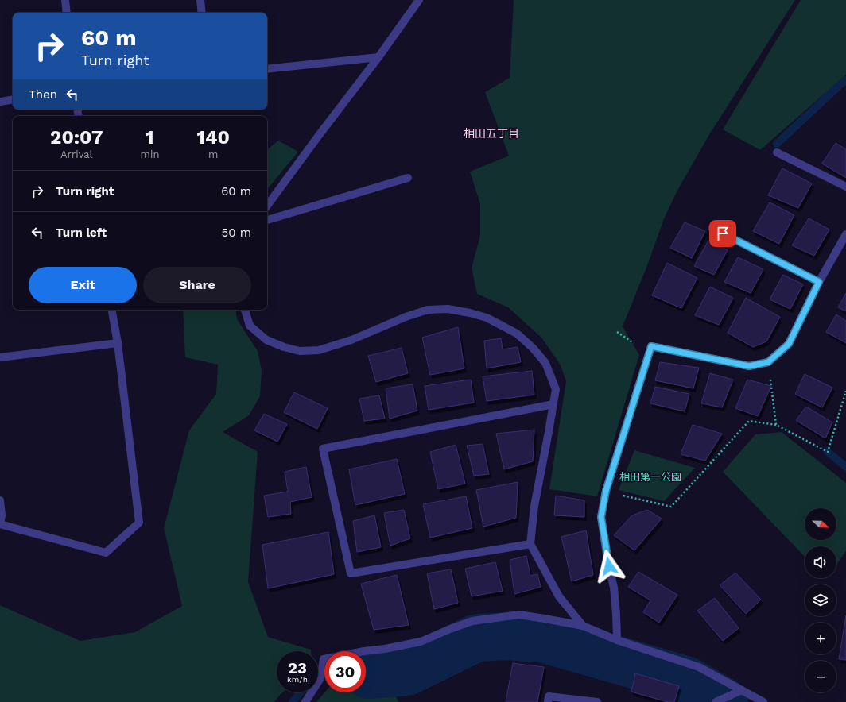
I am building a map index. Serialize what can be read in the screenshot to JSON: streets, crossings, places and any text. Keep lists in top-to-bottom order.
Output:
{
  "districts": ["相田五丁目"],
  "parks": ["相田第一公園"],
  "north": "right",
  "page": {
    "turn": ["60 m", "Turn right"],
    "then": "Then",
    "eta": [
      "20:07",
      "Arrival",
      "1",
      "min",
      "140",
      "m"
    ],
    "list": [
      {
        "name": "Turn right",
        "value": "60 m"
      },
      {
        "name": "Turn left",
        "value": "50 m"
      }
    ],
    "buttons": ["Exit", "Share"],
    "map_buttons": ["+", "−"],
    "speed": "23 km/h",
    "limit": "30"
  }
}
